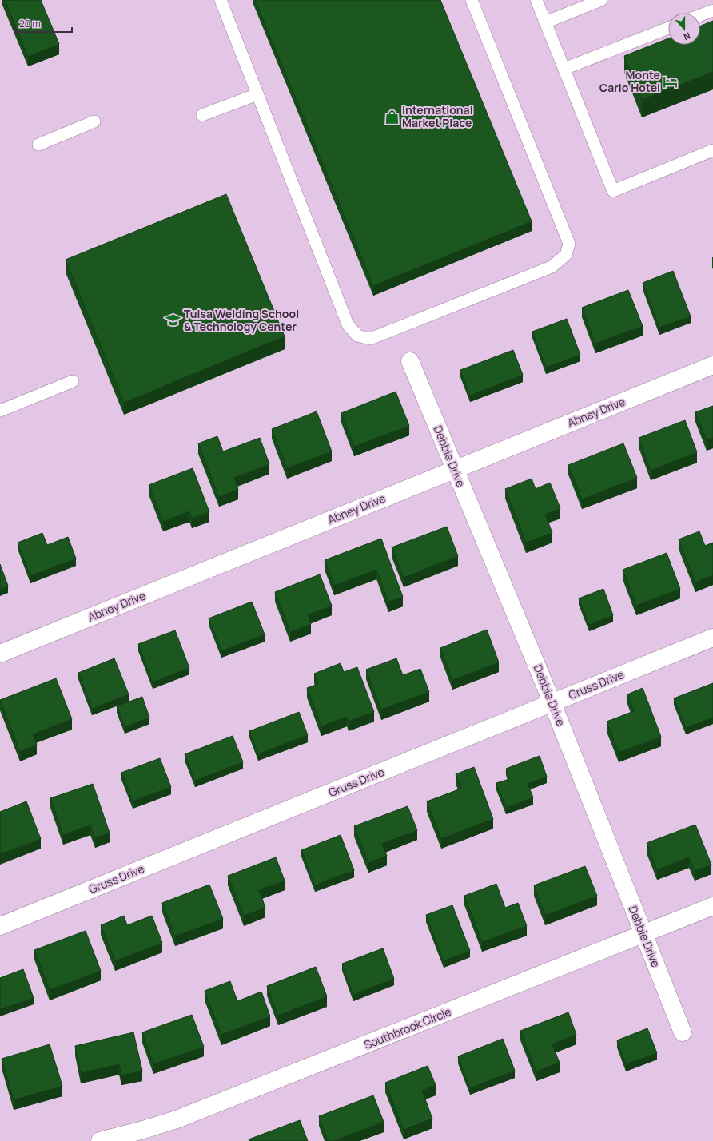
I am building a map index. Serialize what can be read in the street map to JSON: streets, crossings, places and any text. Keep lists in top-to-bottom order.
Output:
{
  "streets": {
    "street": [
      "Abney Drive",
      "Debbie Drive",
      "Gruss Drive",
      "Southbrook Circle"
    ]
  },
  "crossings": [
    ["Abney Drive", "Debbie Drive"],
    ["Debbie Drive", "Gruss Drive"],
    ["Debbie Drive", "Southbrook Circle"]
  ],
  "places": {
    "hotel": ["Monte Carlo Hotel"],
    "shop": ["International Market Place"],
    "school or university": ["Tulsa Welding School & Technology Center"]
  },
  "scale_bar": "20 m",
  "north": "bottom"
}
